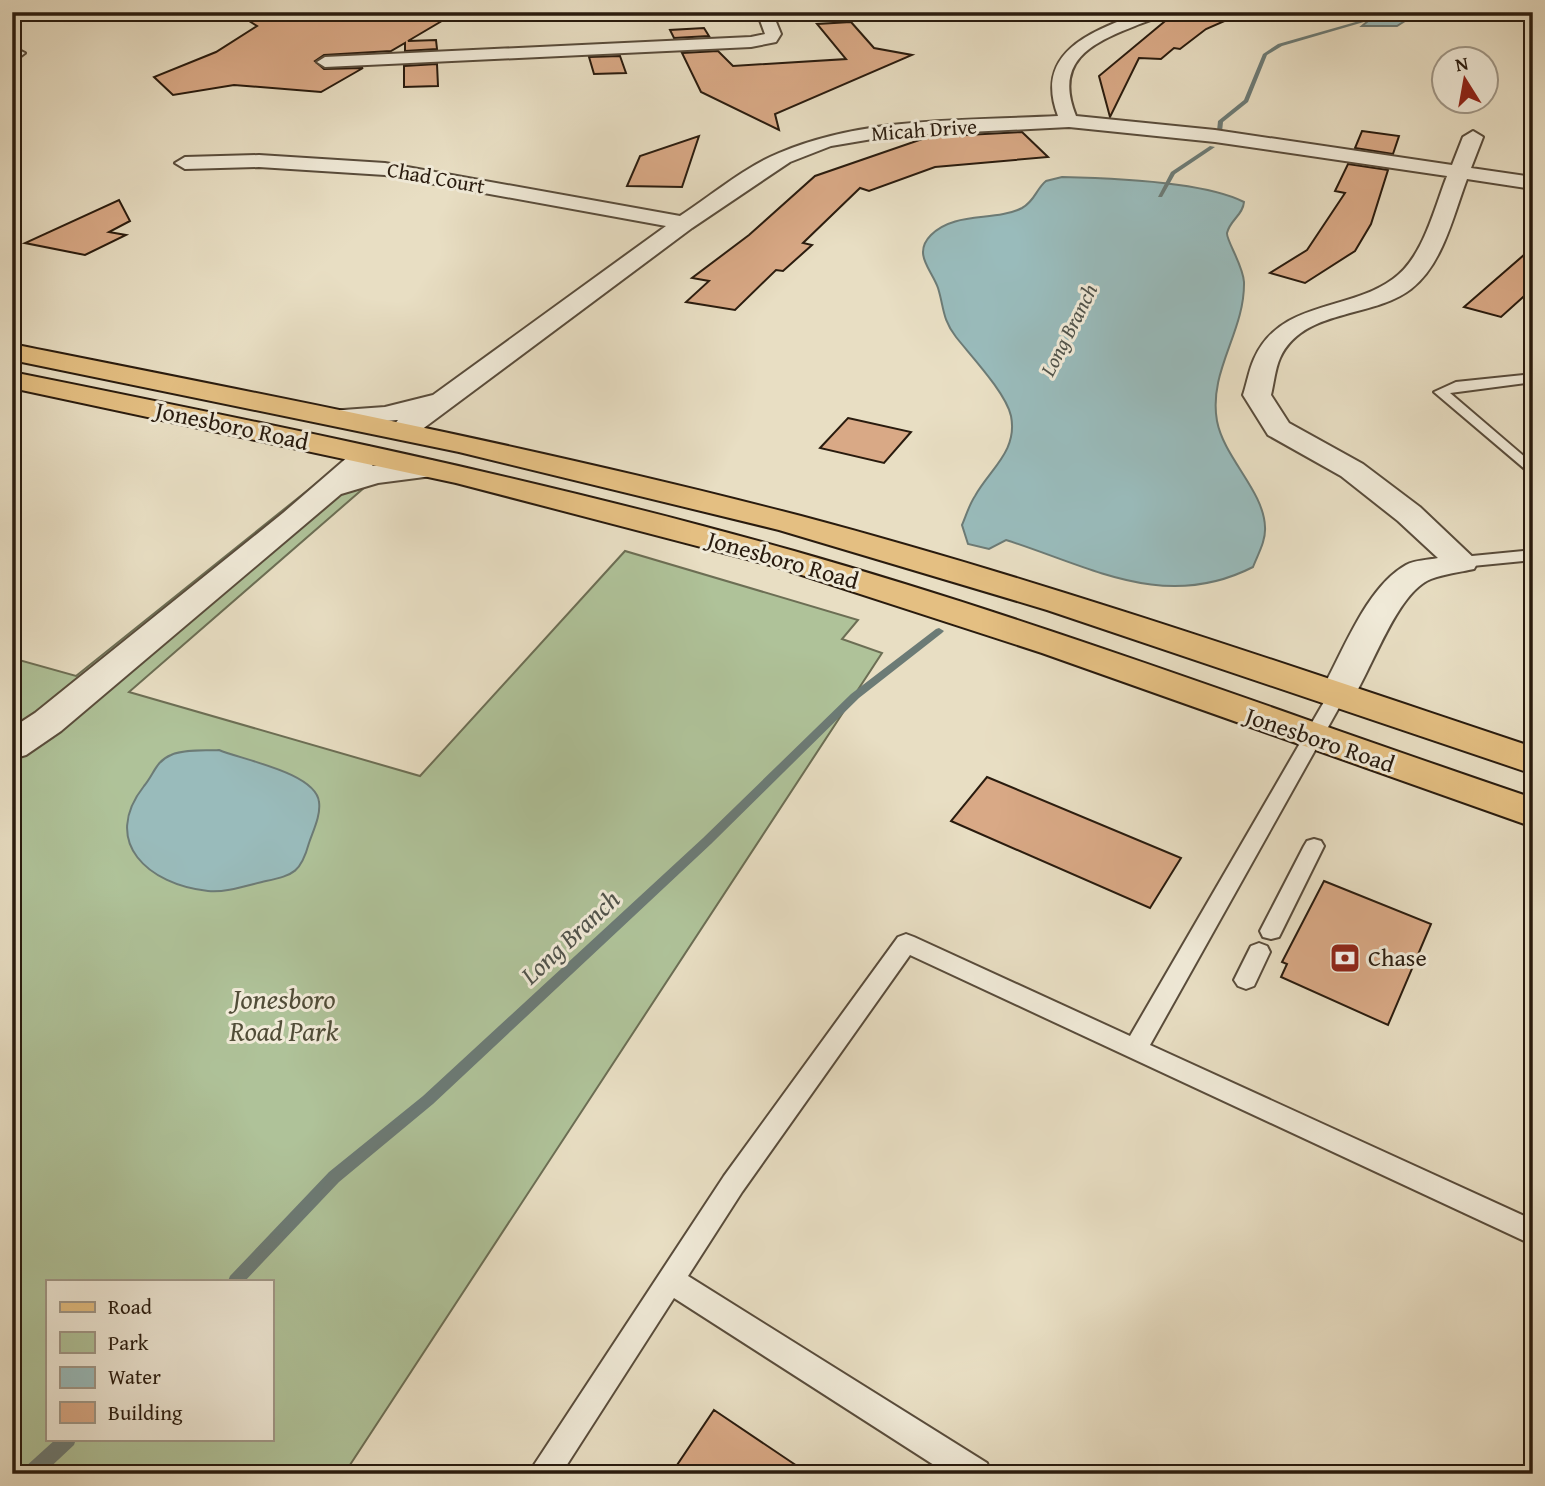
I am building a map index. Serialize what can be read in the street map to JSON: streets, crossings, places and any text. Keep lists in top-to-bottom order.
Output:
{
  "streets": {
    "main road": ["Jonesboro Road"],
    "street": ["Micah Drive", "Chad Court"]
  },
  "crossings": [
    ["Micah Drive", "Chad Court"],
    ["Micah Drive", "Jonesboro Road"]
  ],
  "water": ["Long Branch"],
  "parks": ["Jonesboro Road Park"],
  "places": {
    "bank": ["Chase"]
  },
  "legend": [
    "Road",
    "Park",
    "Water",
    "Building"
  ],
  "north": "top"
}
